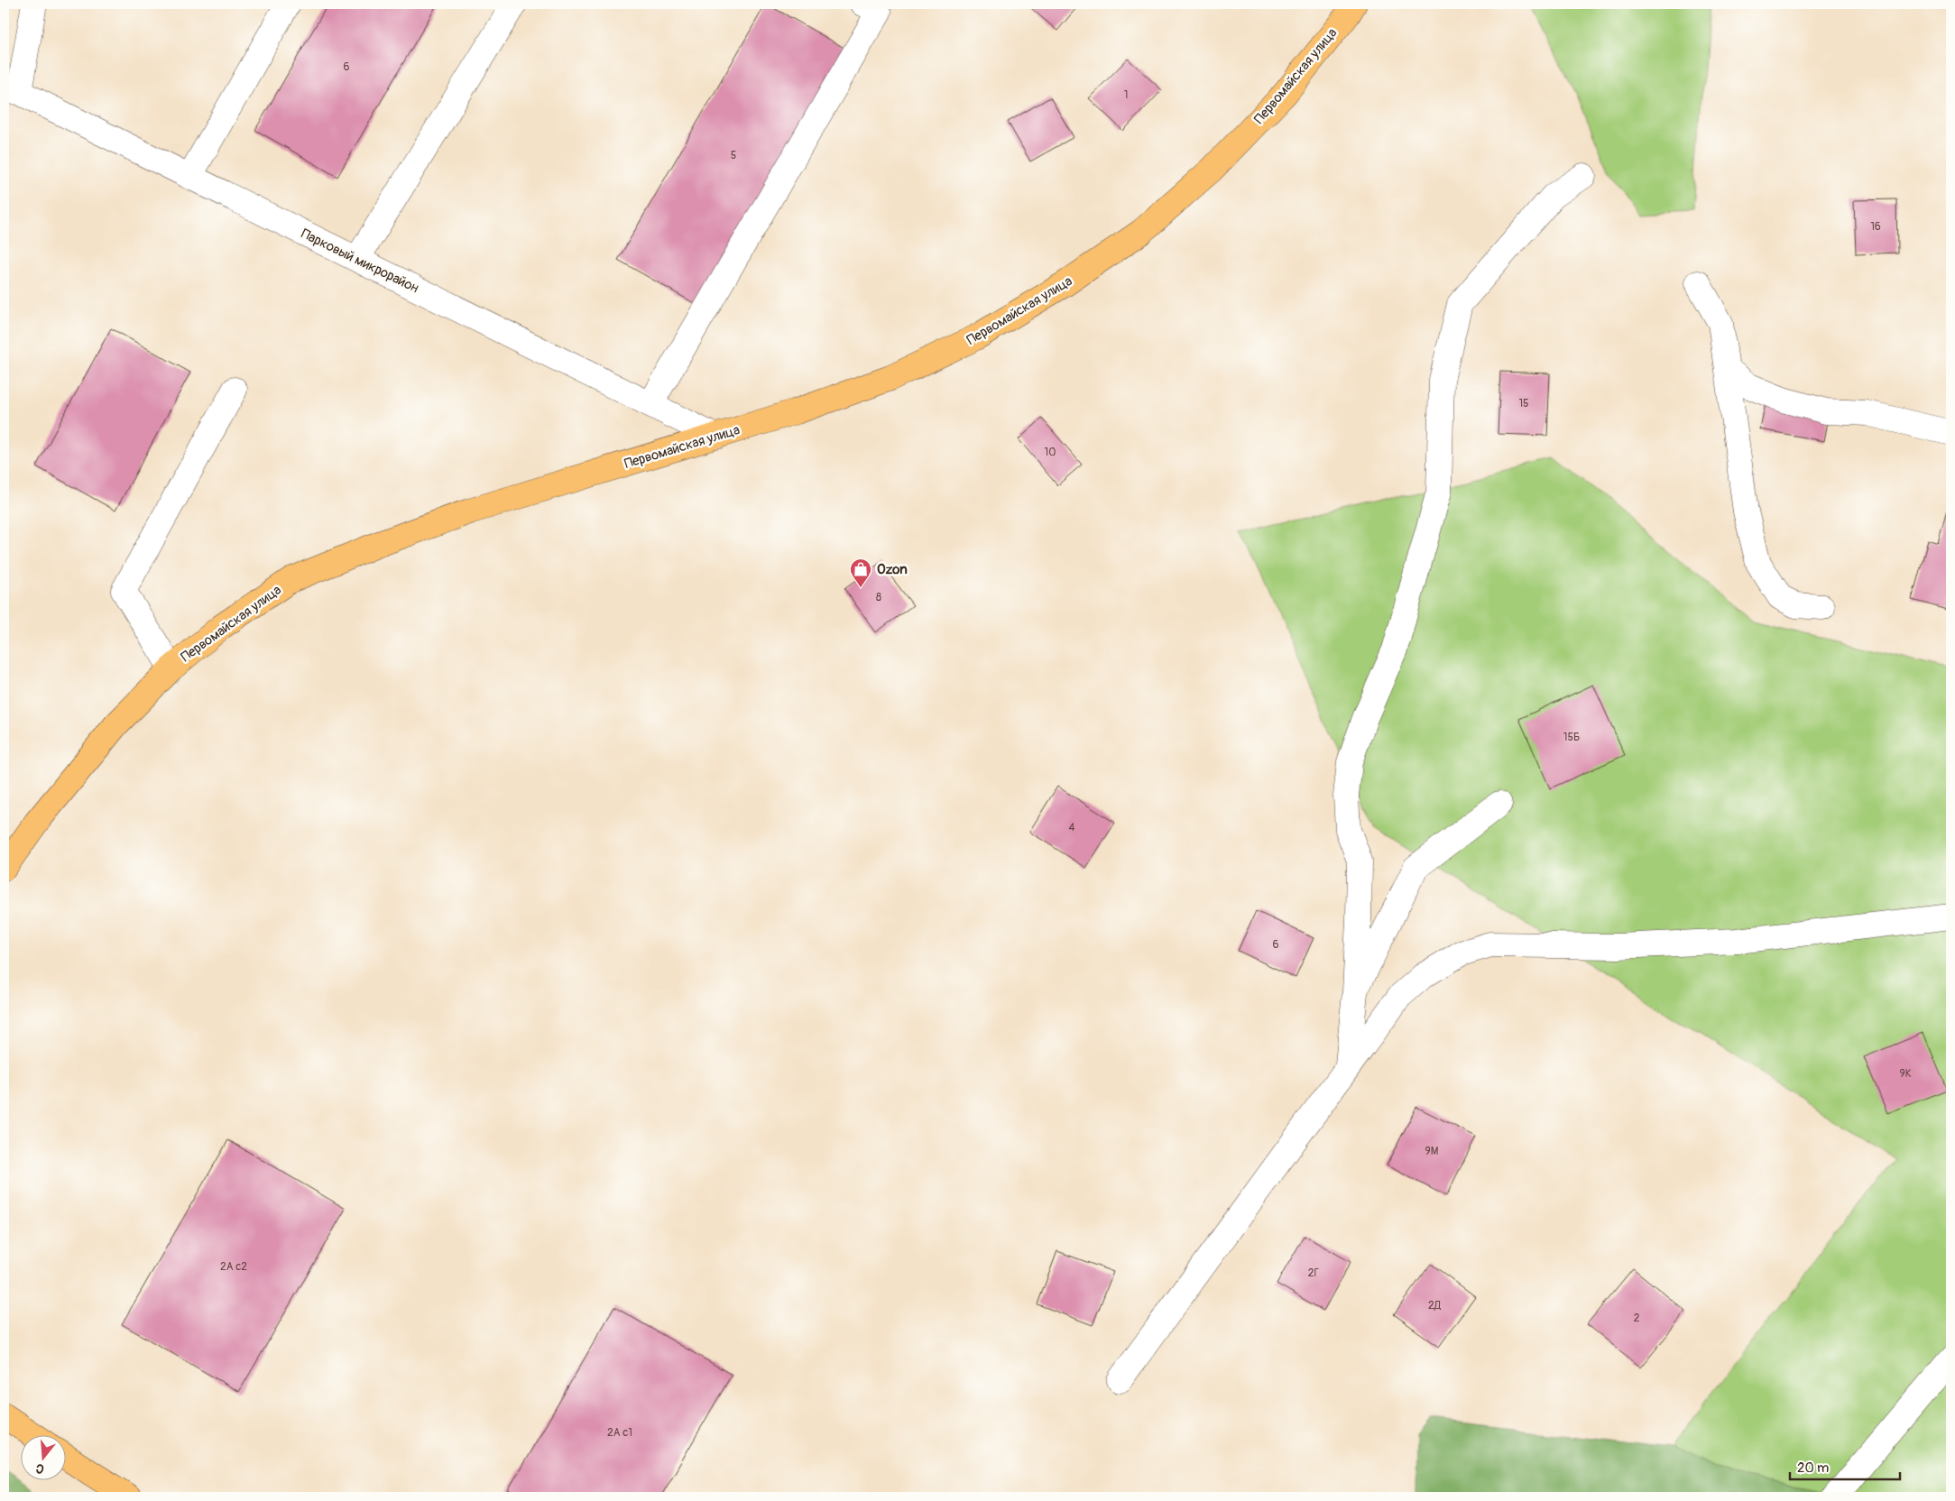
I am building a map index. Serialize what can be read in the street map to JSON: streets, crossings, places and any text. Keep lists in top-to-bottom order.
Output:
{
  "streets": {
    "main road": ["Первомайская улица"],
    "street": ["Парковый микрорайон"]
  },
  "crossings": [
    ["Первомайская улица", "Парковый микрорайон"]
  ],
  "places": {
    "shop": ["Ozon"]
  },
  "house_numbers": [
    "6",
    "1",
    "5",
    "16",
    "15",
    "10",
    "8",
    "15Б",
    "4",
    "6",
    "9К",
    "9М",
    "2А с2",
    "2Г",
    "2Д",
    "2",
    "2А с1"
  ],
  "scale_bar": "20 m",
  "north": "bottom"
}
